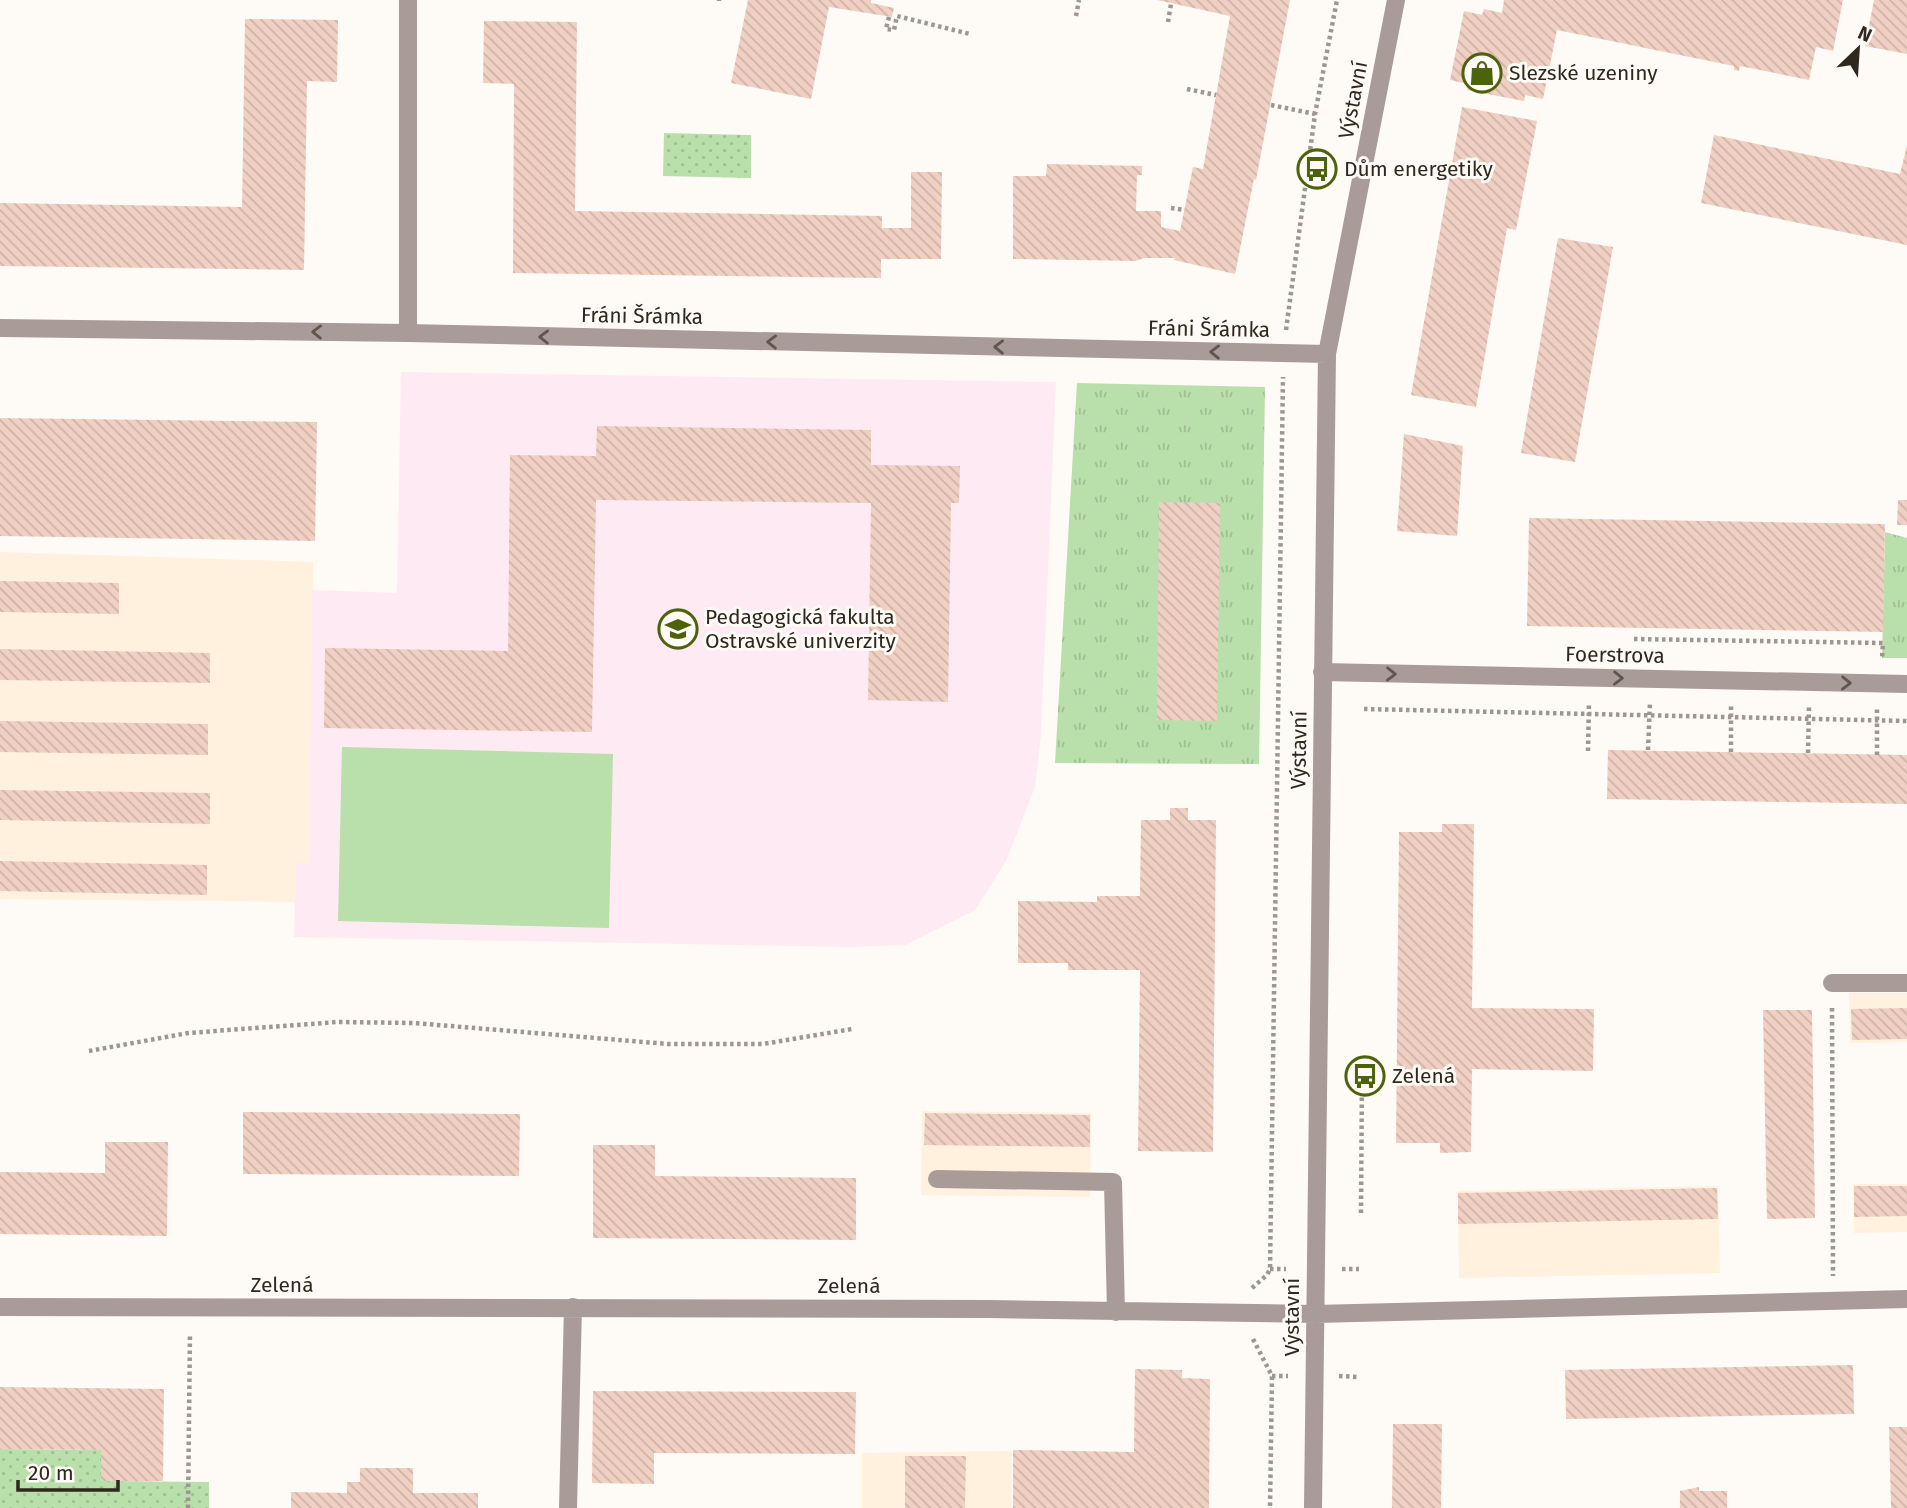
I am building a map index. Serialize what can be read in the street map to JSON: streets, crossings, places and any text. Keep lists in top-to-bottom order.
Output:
{
  "streets": {
    "street": [
      "Výstavní",
      "Fráni Šrámka",
      "Foerstrova",
      "Zelená"
    ]
  },
  "crossings": [
    ["Výstavní", "Fráni Šrámka"],
    ["Výstavní", "Foerstrova"],
    ["Výstavní", "Zelená"]
  ],
  "one_way": ["Fráni Šrámka", "Foerstrova"],
  "places": {
    "shop": ["Slezské uzeniny"],
    "bus stop": ["Dům energetiky", "Zelená"],
    "school or university": ["Pedagogická fakulta Ostravské univerzity"]
  },
  "scale_bar": "20 m",
  "north": "top right"
}
